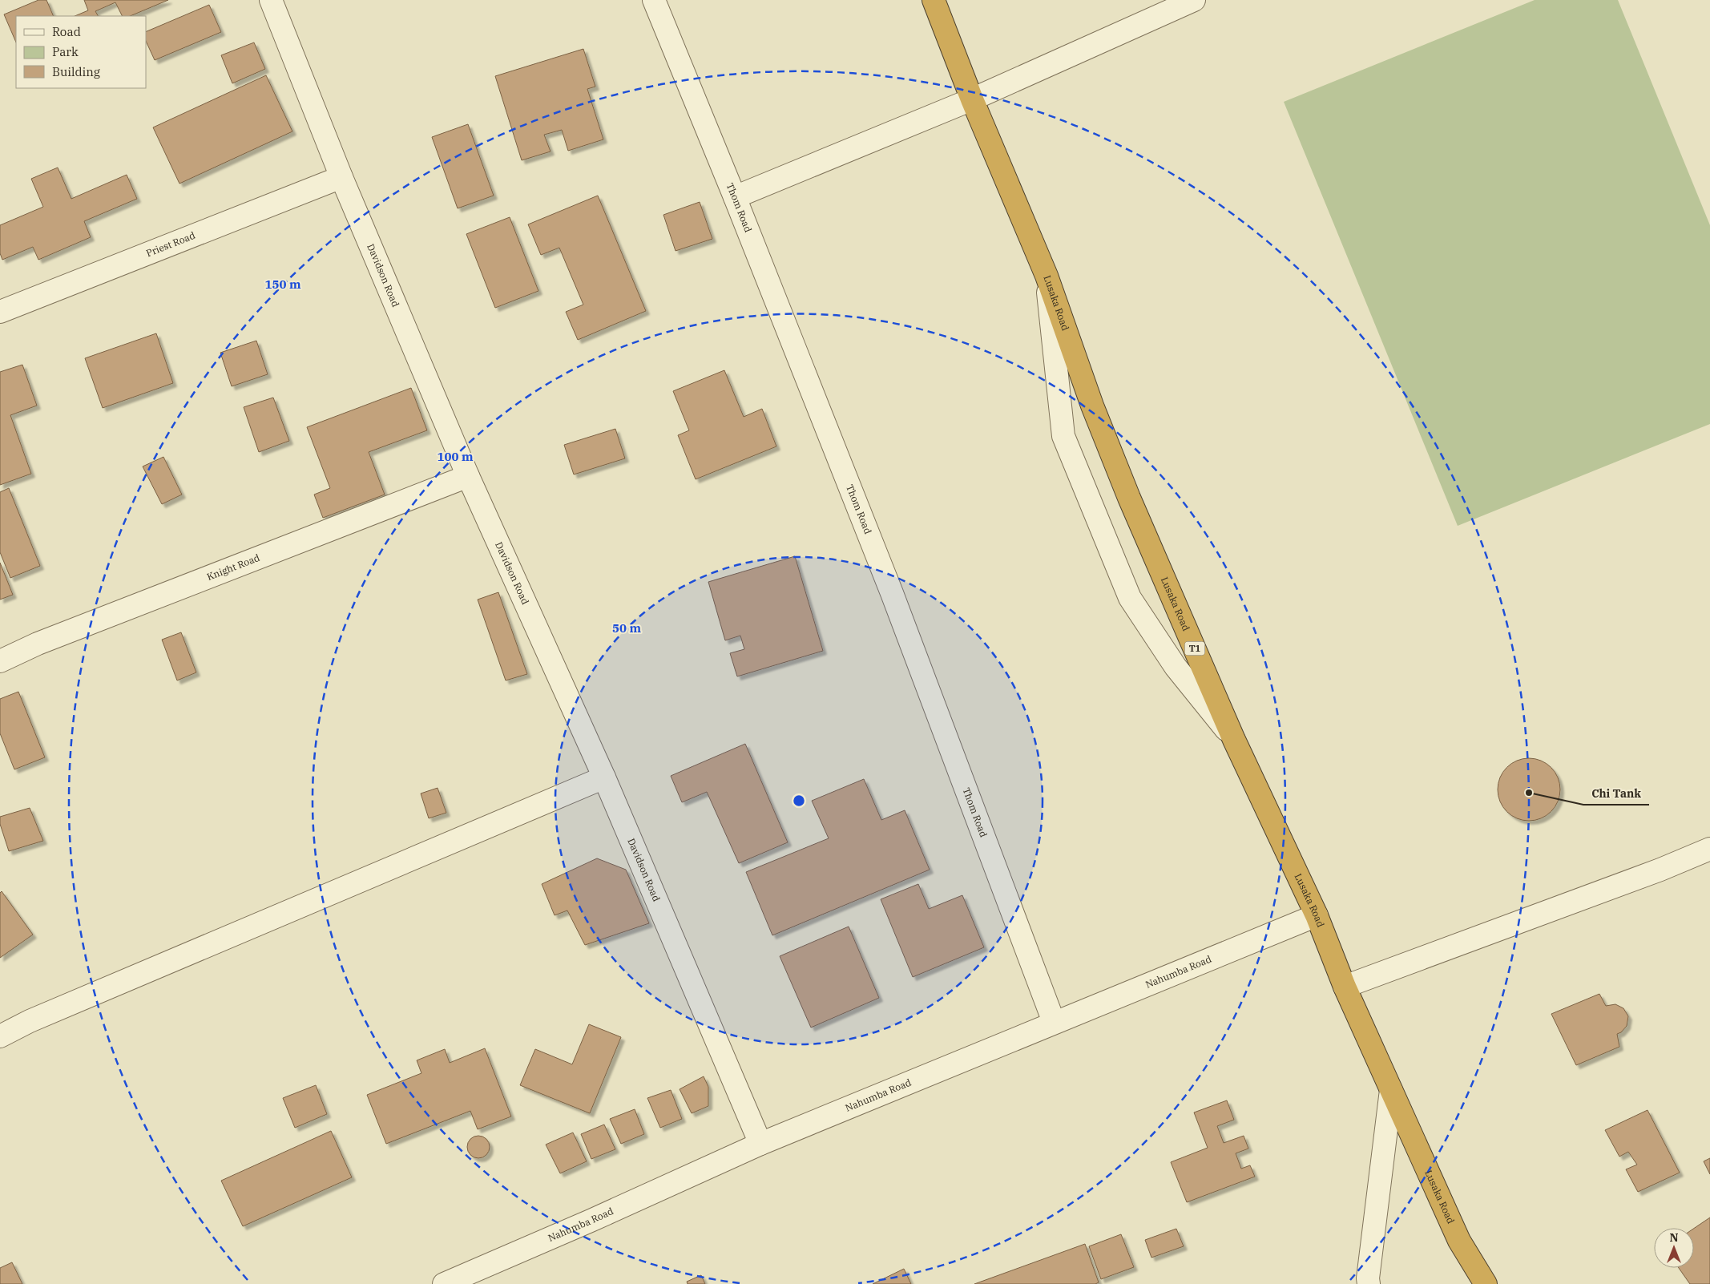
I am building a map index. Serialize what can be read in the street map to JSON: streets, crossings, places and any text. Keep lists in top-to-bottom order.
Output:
{
  "streets": {
    "highway": ["Lusaka Road", "T1"],
    "street": [
      "Thom Road",
      "Priest Road",
      "Davidson Road",
      "Knight Road",
      "Nahumba Road"
    ]
  },
  "crossings": [
    ["Thom Road", "Nahumba Road"],
    ["Priest Road", "Davidson Road"],
    ["Davidson Road", "Knight Road"],
    ["Davidson Road", "Nahumba Road"],
    ["Lusaka Road", "Nahumba Road"]
  ],
  "places": ["Chi Tank"],
  "legend": ["Road", "Park", "Building"],
  "north": "top",
  "rings": ["150 m", "100 m", "50 m"]
}
